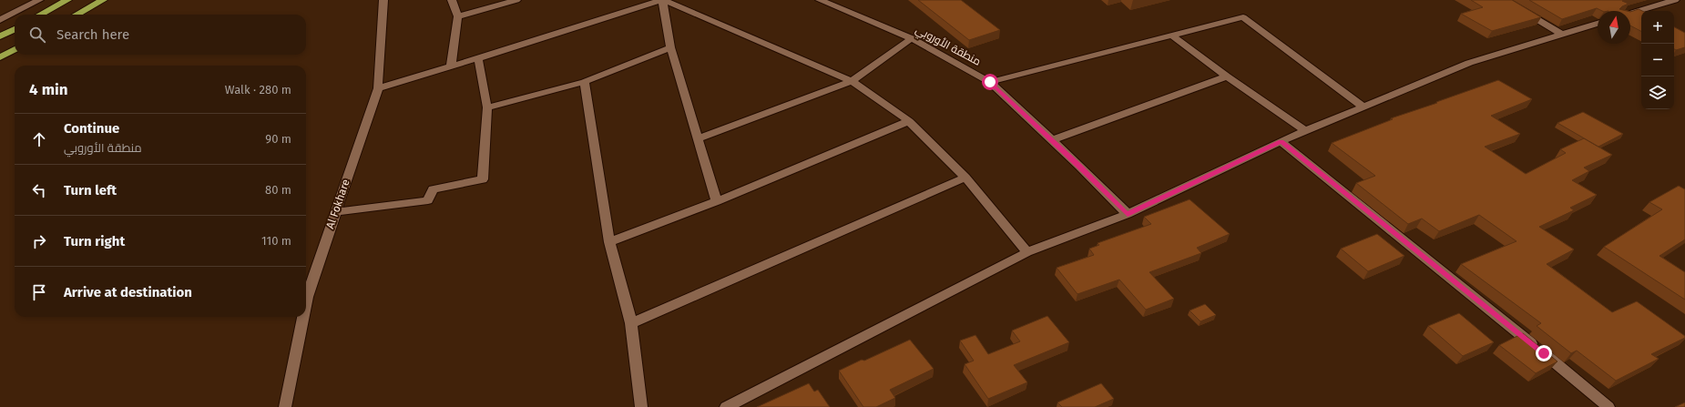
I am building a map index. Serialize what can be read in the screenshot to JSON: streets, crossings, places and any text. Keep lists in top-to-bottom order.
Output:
{
  "streets": {
    "street": ["منطقة الأوروبي", "Al Fokhare"]
  },
  "north": "top",
  "page": {
    "map_buttons": ["+", "−"],
    "search": "Search here",
    "heading": ["4 min", "Walk · 280 m"],
    "list": [
      ["Continue", "منطقة الأوروبي", "90 m"],
      ["Turn left", "80 m"],
      ["Turn right", "110 m"],
      "Arrive at destination"
    ]
  }
}
